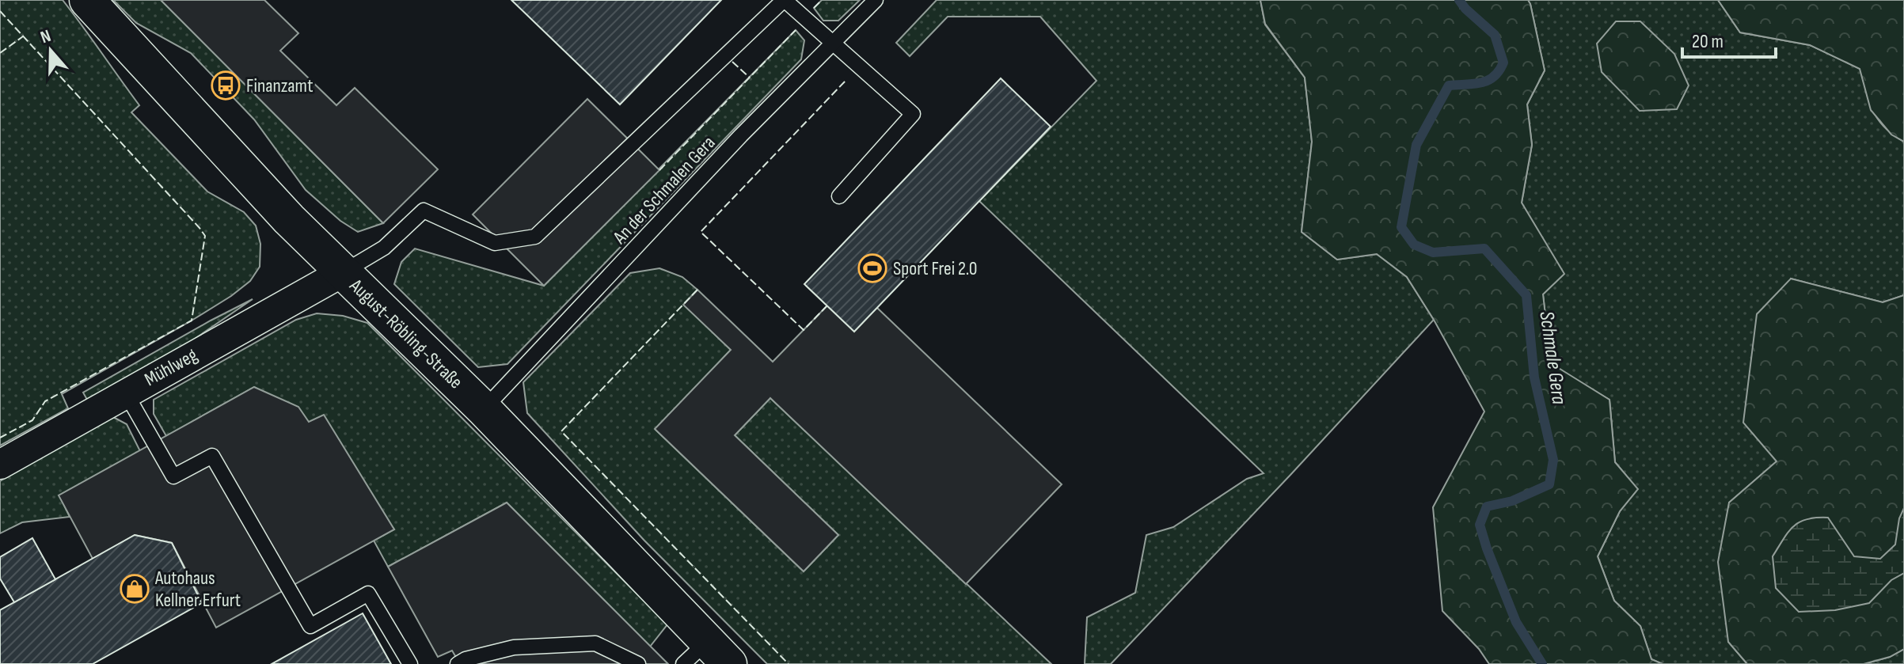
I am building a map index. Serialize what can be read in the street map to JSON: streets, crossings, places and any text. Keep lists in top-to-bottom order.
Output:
{
  "streets": {
    "street": ["August-Röbling-Straße", "Mühlweg"],
    "lane": ["An der Schmalen Gera"]
  },
  "crossings": [
    ["An der Schmalen Gera", "August-Röbling-Straße"],
    ["August-Röbling-Straße", "Mühlweg"]
  ],
  "water": ["Schmale Gera"],
  "places": {
    "bus stop": ["Finanzamt"],
    "sports": ["Sport Frei 2.0"],
    "shop": ["Autohaus Kellner Erfurt"]
  },
  "scale_bar": "20 m",
  "north": "top"
}
